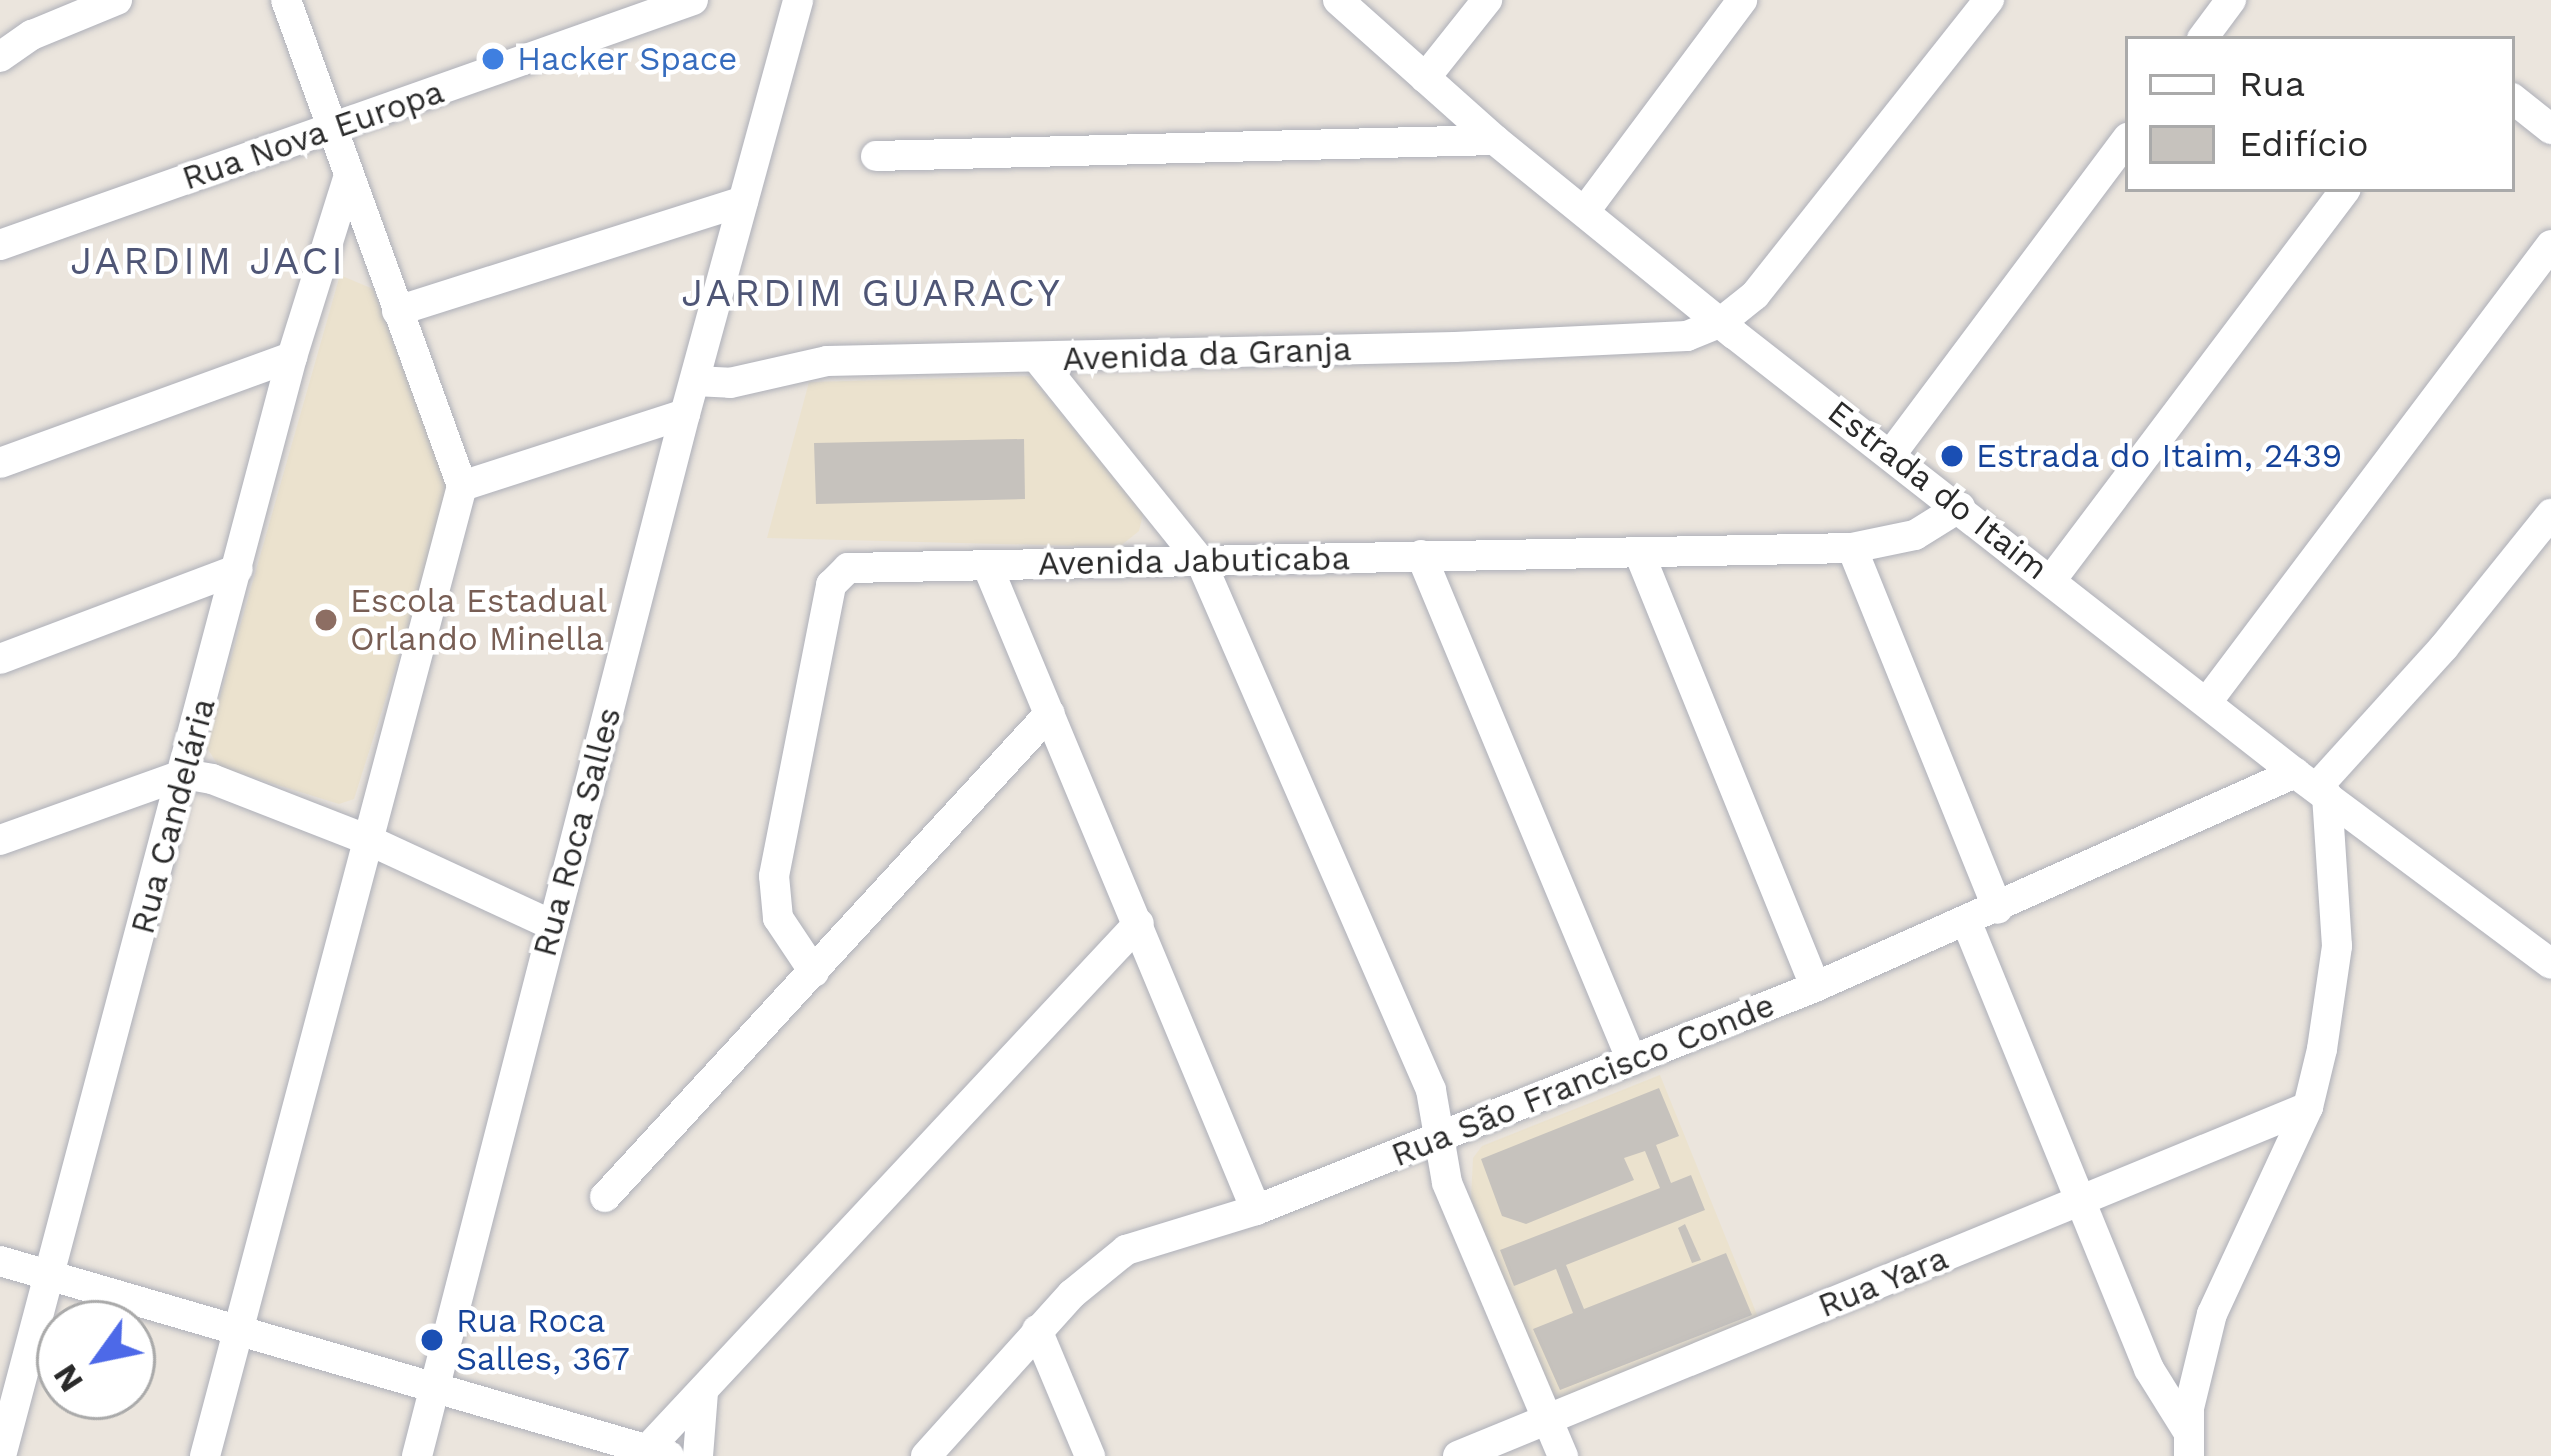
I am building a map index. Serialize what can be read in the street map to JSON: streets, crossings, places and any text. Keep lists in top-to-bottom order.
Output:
{
  "streets": {
    "street": [
      "Rua Nova Europa",
      "Avenida da Granja",
      "Estrada do Itaim",
      "Avenida Jabuticaba",
      "Rua Candelária",
      "Rua Roca Salles",
      "Rua São Francisco Conde",
      "Rua Yara"
    ]
  },
  "crossings": [
    ["Avenida da Granja", "Estrada do Itaim"],
    ["Avenida da Granja", "Rua Roca Salles"],
    ["Estrada do Itaim", "Avenida Jabuticaba"],
    ["Estrada do Itaim", "Rua São Francisco Conde"]
  ],
  "districts": ["JARDIM JACI", "JARDIM GUARACY"],
  "places": [
    "Hacker Space",
    "Estrada do Itaim, 2439",
    "Escola Estadual Orlando Minella",
    "Rua Roca Salles, 367"
  ],
  "legend": ["Rua", "Edifício"],
  "north": "bottom left"
}
